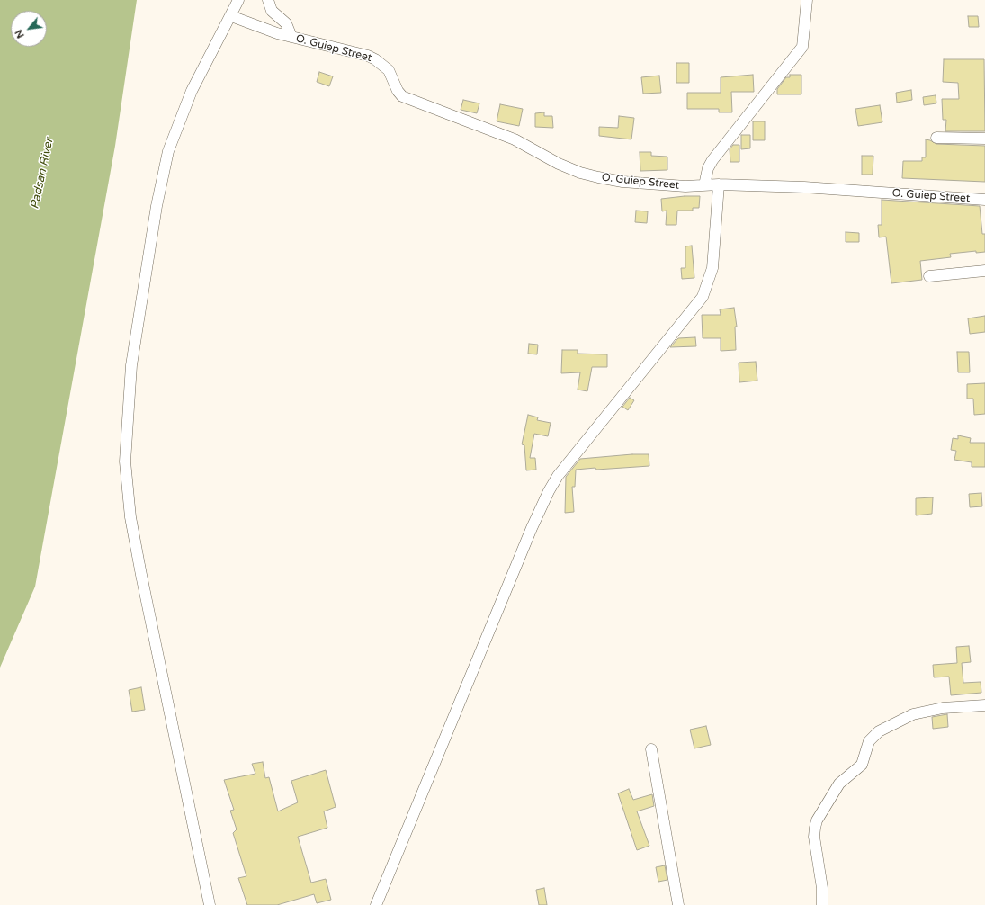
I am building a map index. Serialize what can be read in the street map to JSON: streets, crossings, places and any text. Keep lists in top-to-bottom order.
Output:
{
  "streets": {
    "street": ["O. Guiep Street"]
  },
  "water": ["Padsan River"],
  "north": "bottom left"
}
